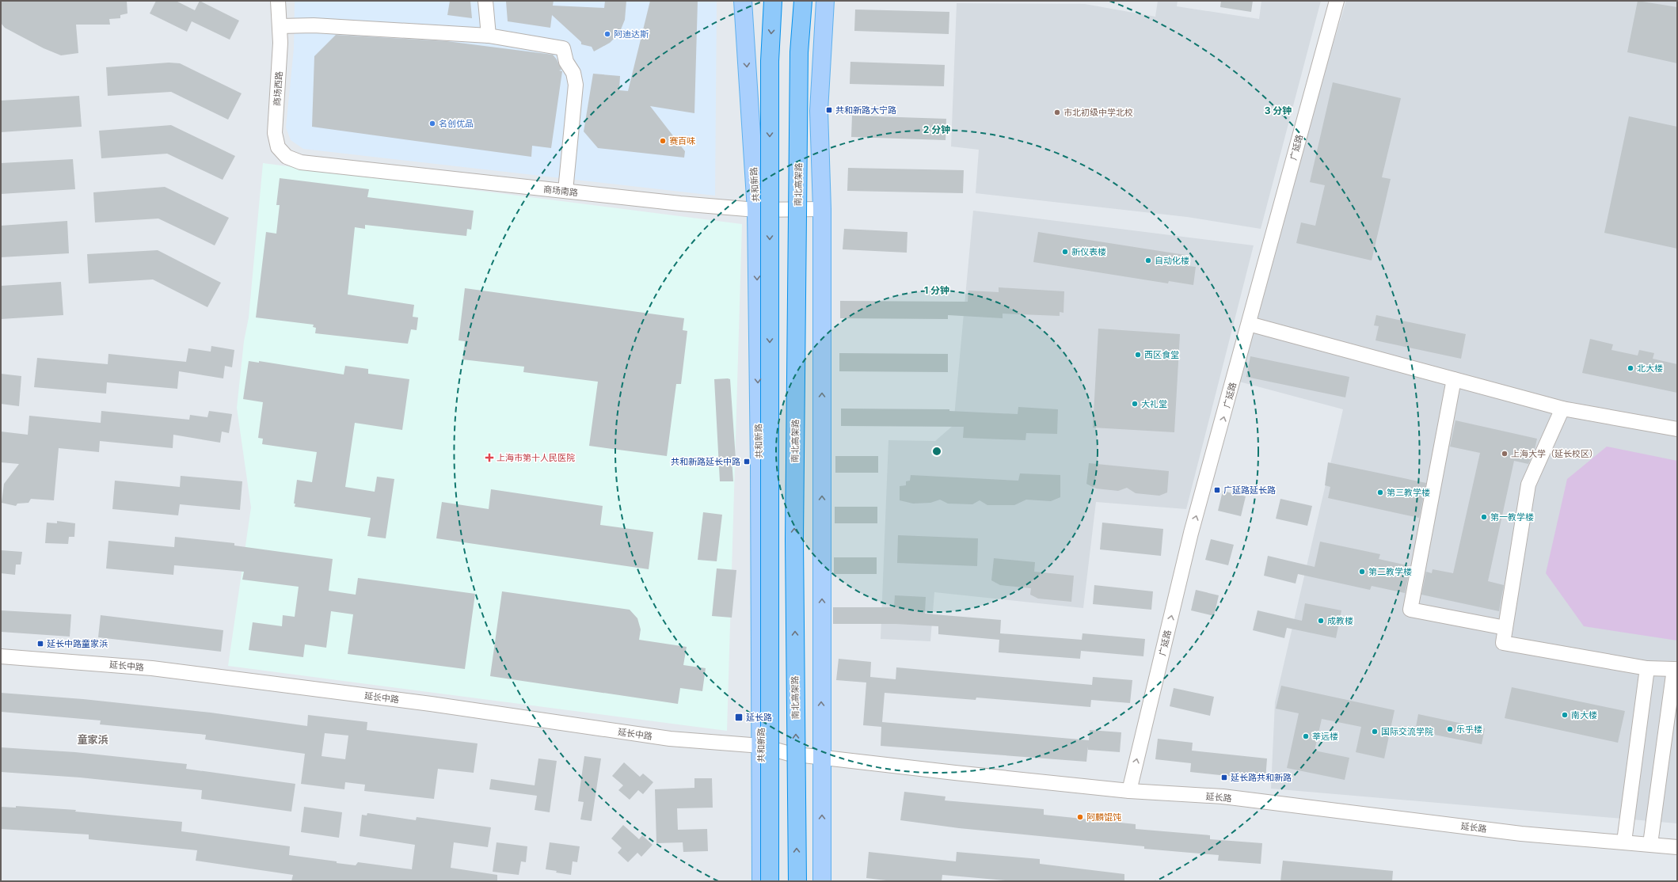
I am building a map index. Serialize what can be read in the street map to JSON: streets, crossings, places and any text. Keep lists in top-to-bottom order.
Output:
{
  "streets": {
    "highway": ["南北高架路"],
    "main road": ["共和新路"],
    "street": [
      "商场西路",
      "广延路",
      "商场南路",
      "延长中路",
      "延长路"
    ]
  },
  "crossings": [
    ["商场西路", "商场南路"],
    ["广延路", "延长路"],
    ["共和新路", "商场南路"],
    ["共和新路", "延长中路"],
    ["共和新路", "延长路"],
    ["延长中路", "延长路"]
  ],
  "one_way": ["广延路"],
  "districts": ["童家浜"],
  "places": {
    "other": [
      "阿迪达斯",
      "市北初级中学北校",
      "名创优品",
      "赛百味",
      "新仪表楼",
      "自动化楼",
      "西区食堂",
      "北大楼",
      "大礼堂",
      "上海大学（延长校区）",
      "第三教学楼",
      "第一教学楼",
      "第二教学楼",
      "成教楼",
      "南大楼",
      "乐乎楼",
      "国际交流学院",
      "莘远楼",
      "阿麟馄饨"
    ],
    "transit": [
      "共和新路大宁路",
      "共和新路延长中路",
      "广延路延长路",
      "延长中路童家浜",
      "延长路",
      "延长路共和新路"
    ],
    "health": ["上海市第十人民医院"]
  },
  "rings": ["3 分钟", "2 分钟", "1 分钟"]
}
